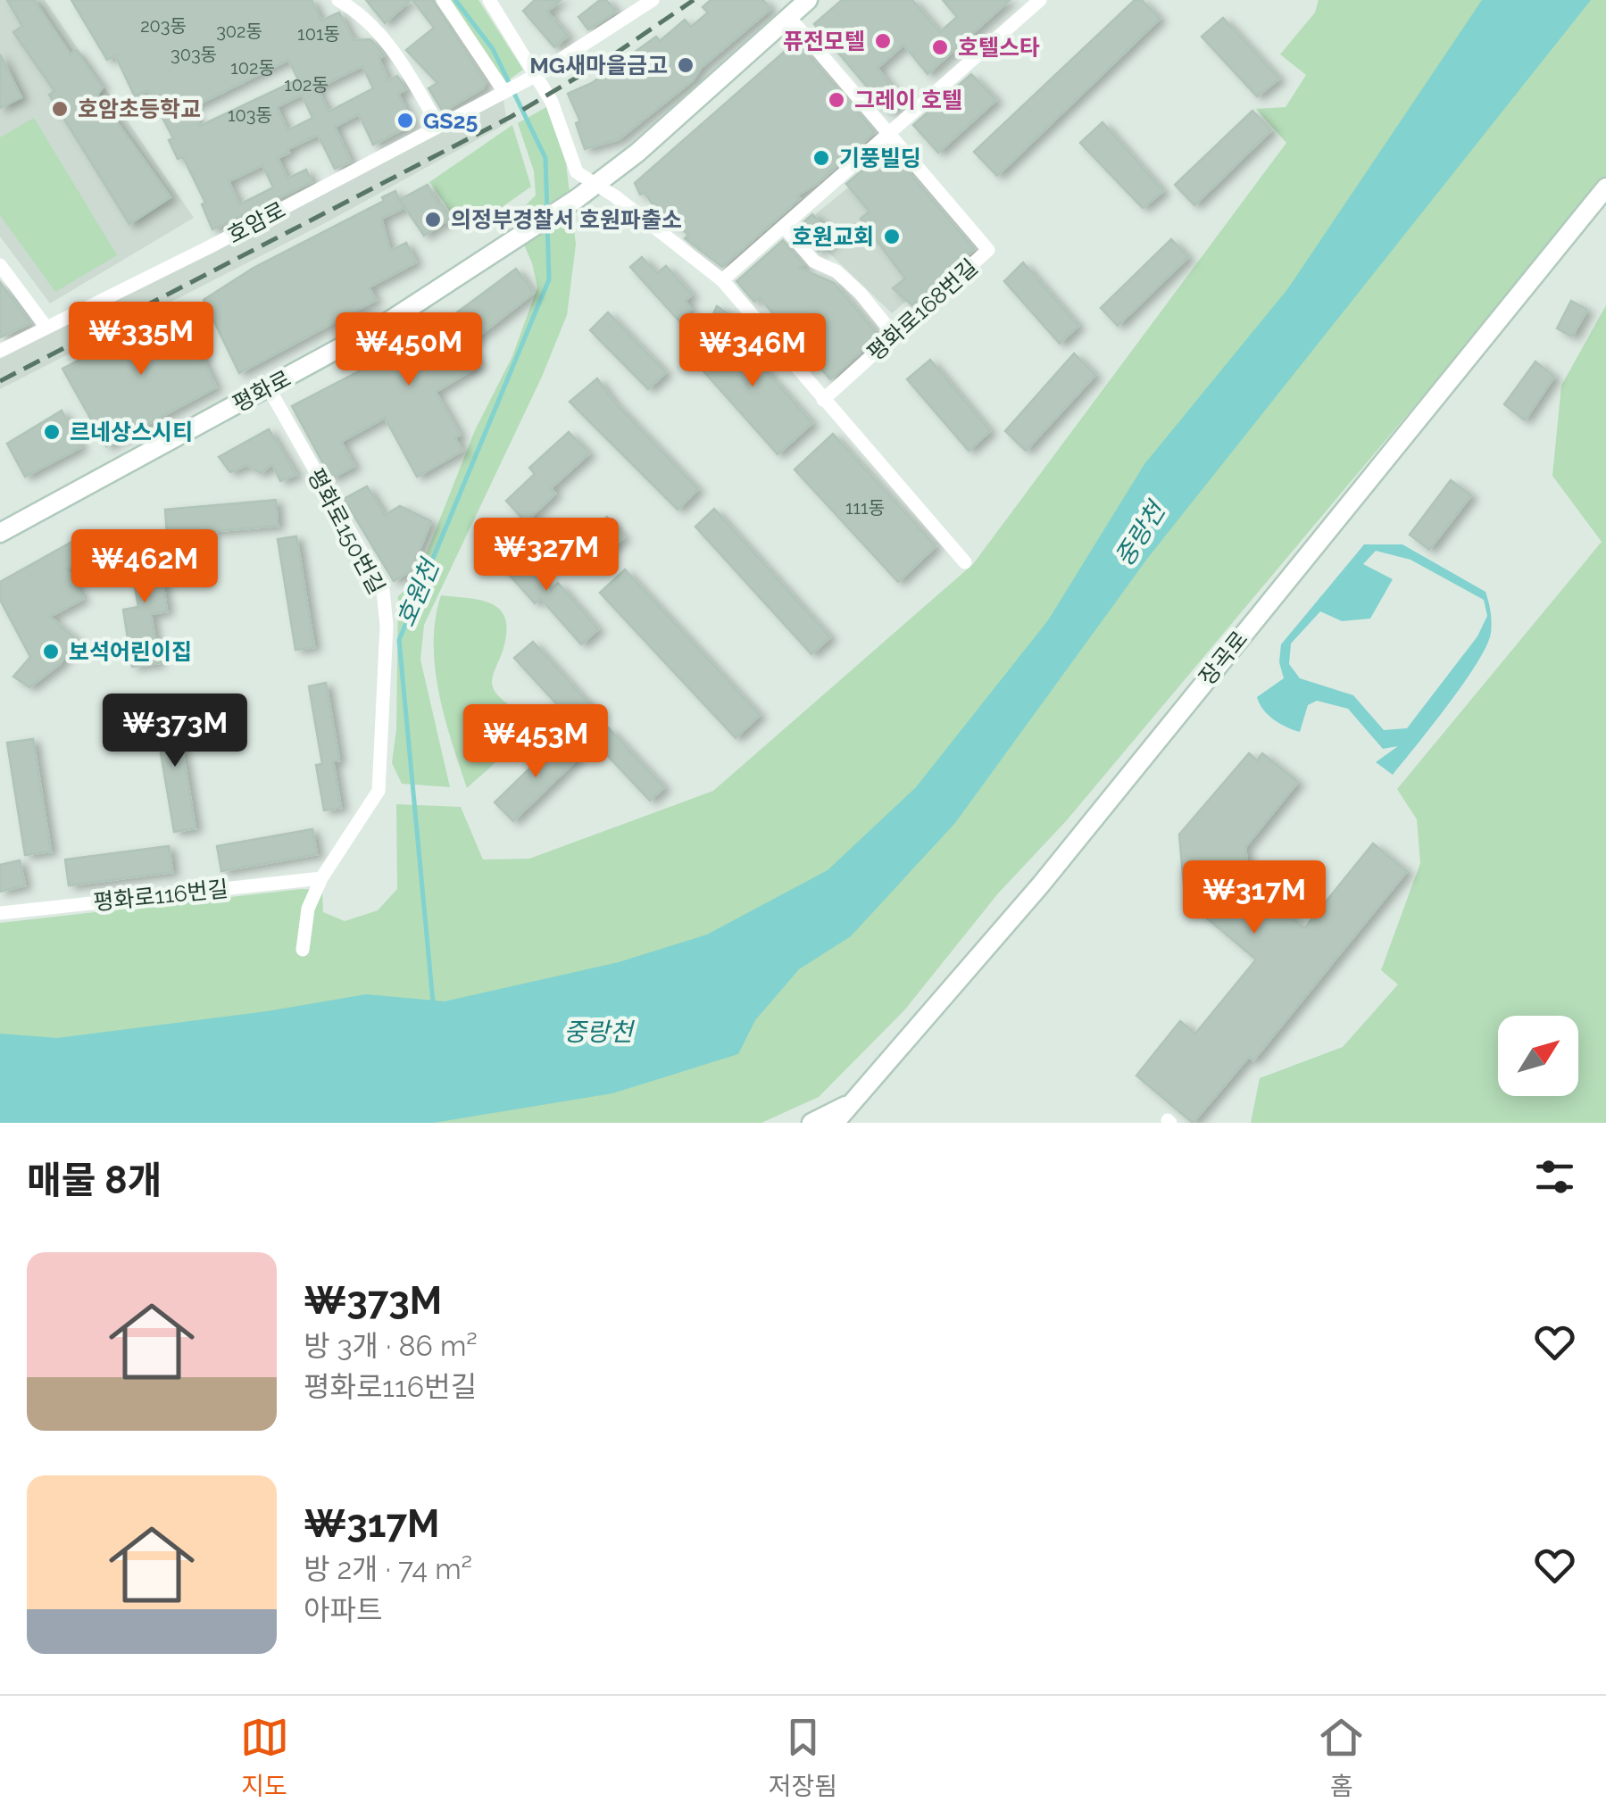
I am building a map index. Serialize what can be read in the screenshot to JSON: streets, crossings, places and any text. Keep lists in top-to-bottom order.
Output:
{
  "streets": {
    "street": [
      "호암로",
      "평화로168번길",
      "평화로",
      "평화로150번길",
      "장곡로",
      "평화로116번길"
    ]
  },
  "crossings": [
    ["평화로", "평화로150번길"],
    ["평화로150번길", "평화로116번길"]
  ],
  "water": ["중랑천", "호원천"],
  "places": [
    "퓨전모텔",
    "호텔스타",
    "MG새마을금고",
    "그레이 호텔",
    "호암초등학교",
    "GS25",
    "기풍빌딩",
    "의정부경찰서 호원파출소",
    "호원교회",
    "르네상스시티",
    "보석어린이집"
  ],
  "house_numbers": [
    "203동",
    "302동",
    "101동",
    "303동",
    "102동",
    "102동",
    "103동",
    "111동"
  ],
  "north": "top right",
  "page": {
    "price": [
      "₩335M",
      "₩450M",
      "₩346M",
      "₩327M",
      "₩462M",
      "₩373M",
      "₩453M",
      "₩317M"
    ],
    "heading": "매물 8개",
    "list": [
      {
        "name": "₩373M",
        "note": "방 3개 · 86 m² · 평화로116번길"
      },
      {
        "name": "₩317M",
        "note": "방 2개 · 74 m² · 아파트"
      }
    ],
    "tabs": ["지도", "저장됨", "홈"]
  }
}
